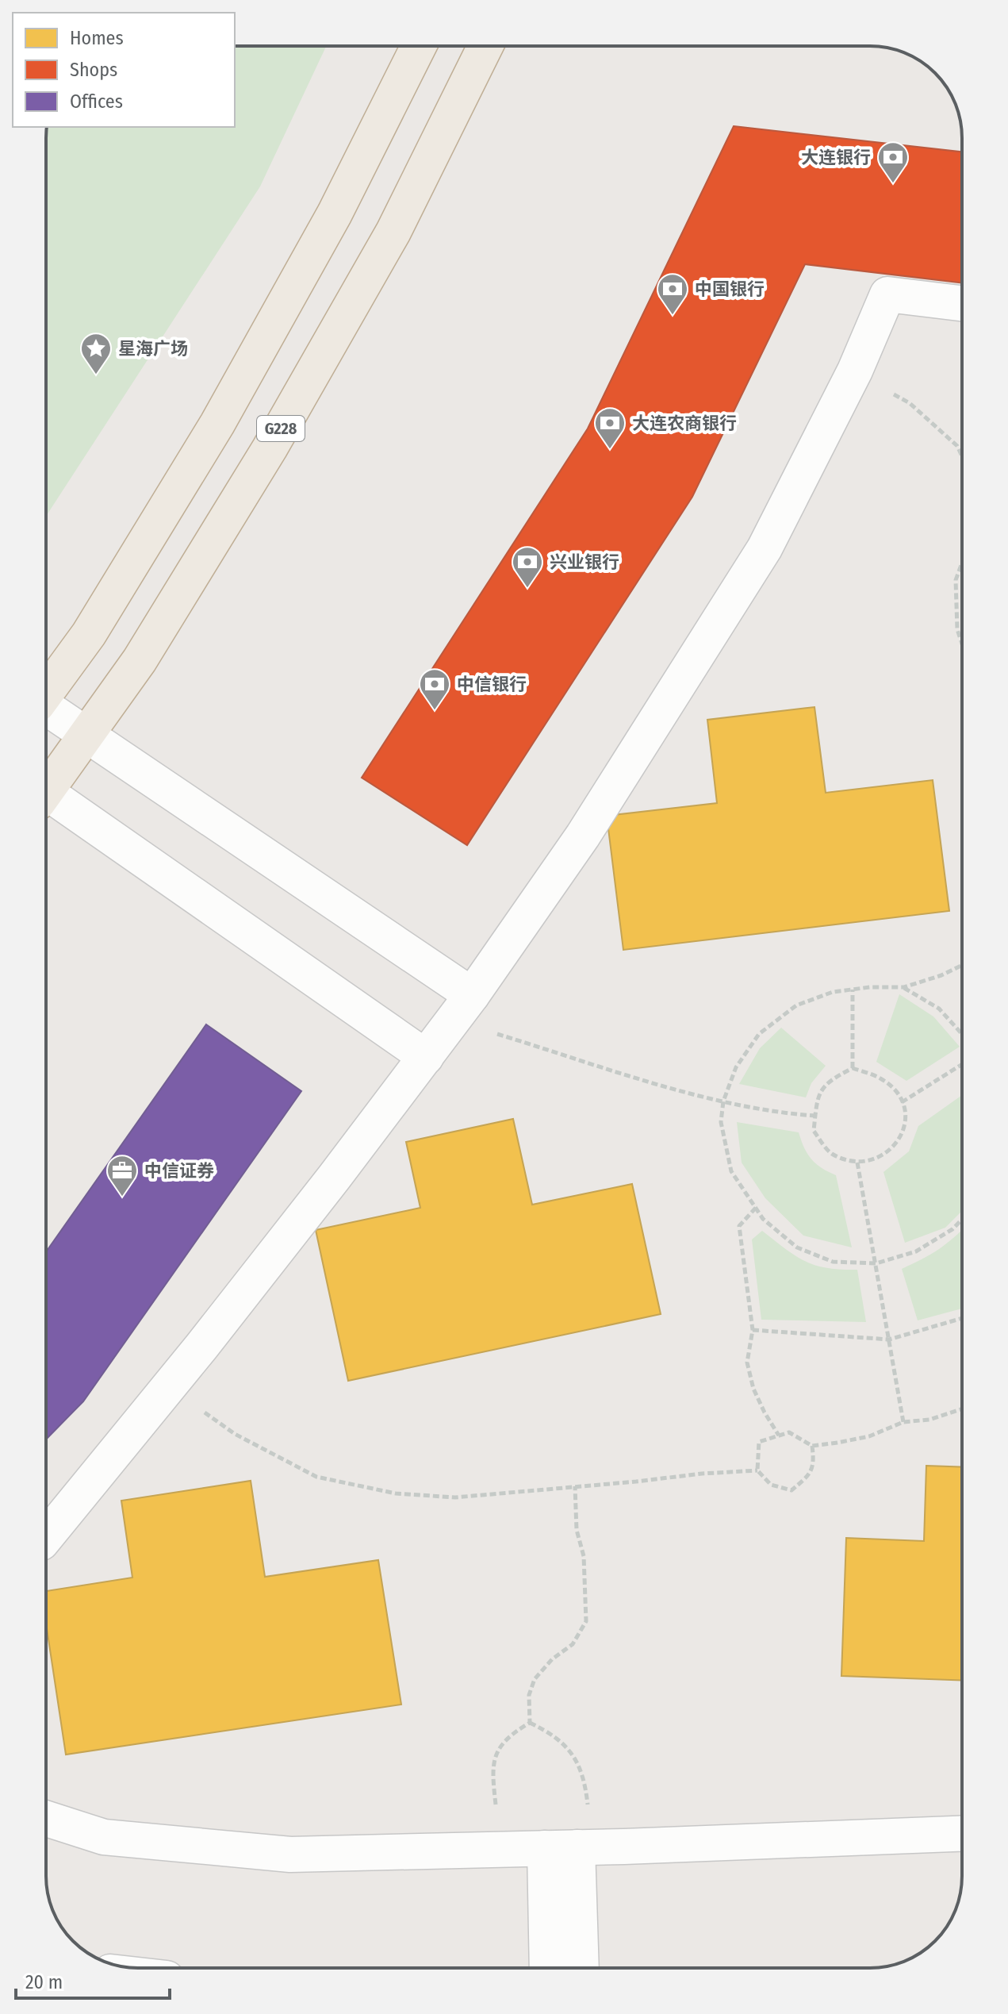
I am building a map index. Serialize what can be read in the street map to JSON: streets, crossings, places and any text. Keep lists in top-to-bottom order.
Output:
{
  "streets": {
    "highway": ["G228"]
  },
  "places": {
    "bank": [
      "大连银行",
      "中国银行",
      "大连农商银行",
      "兴业银行",
      "中信银行"
    ],
    "place": ["星海广场"],
    "office": ["中信证券"]
  },
  "legend": ["Homes", "Shops", "Offices"],
  "scale_bar": "20 m"
}
